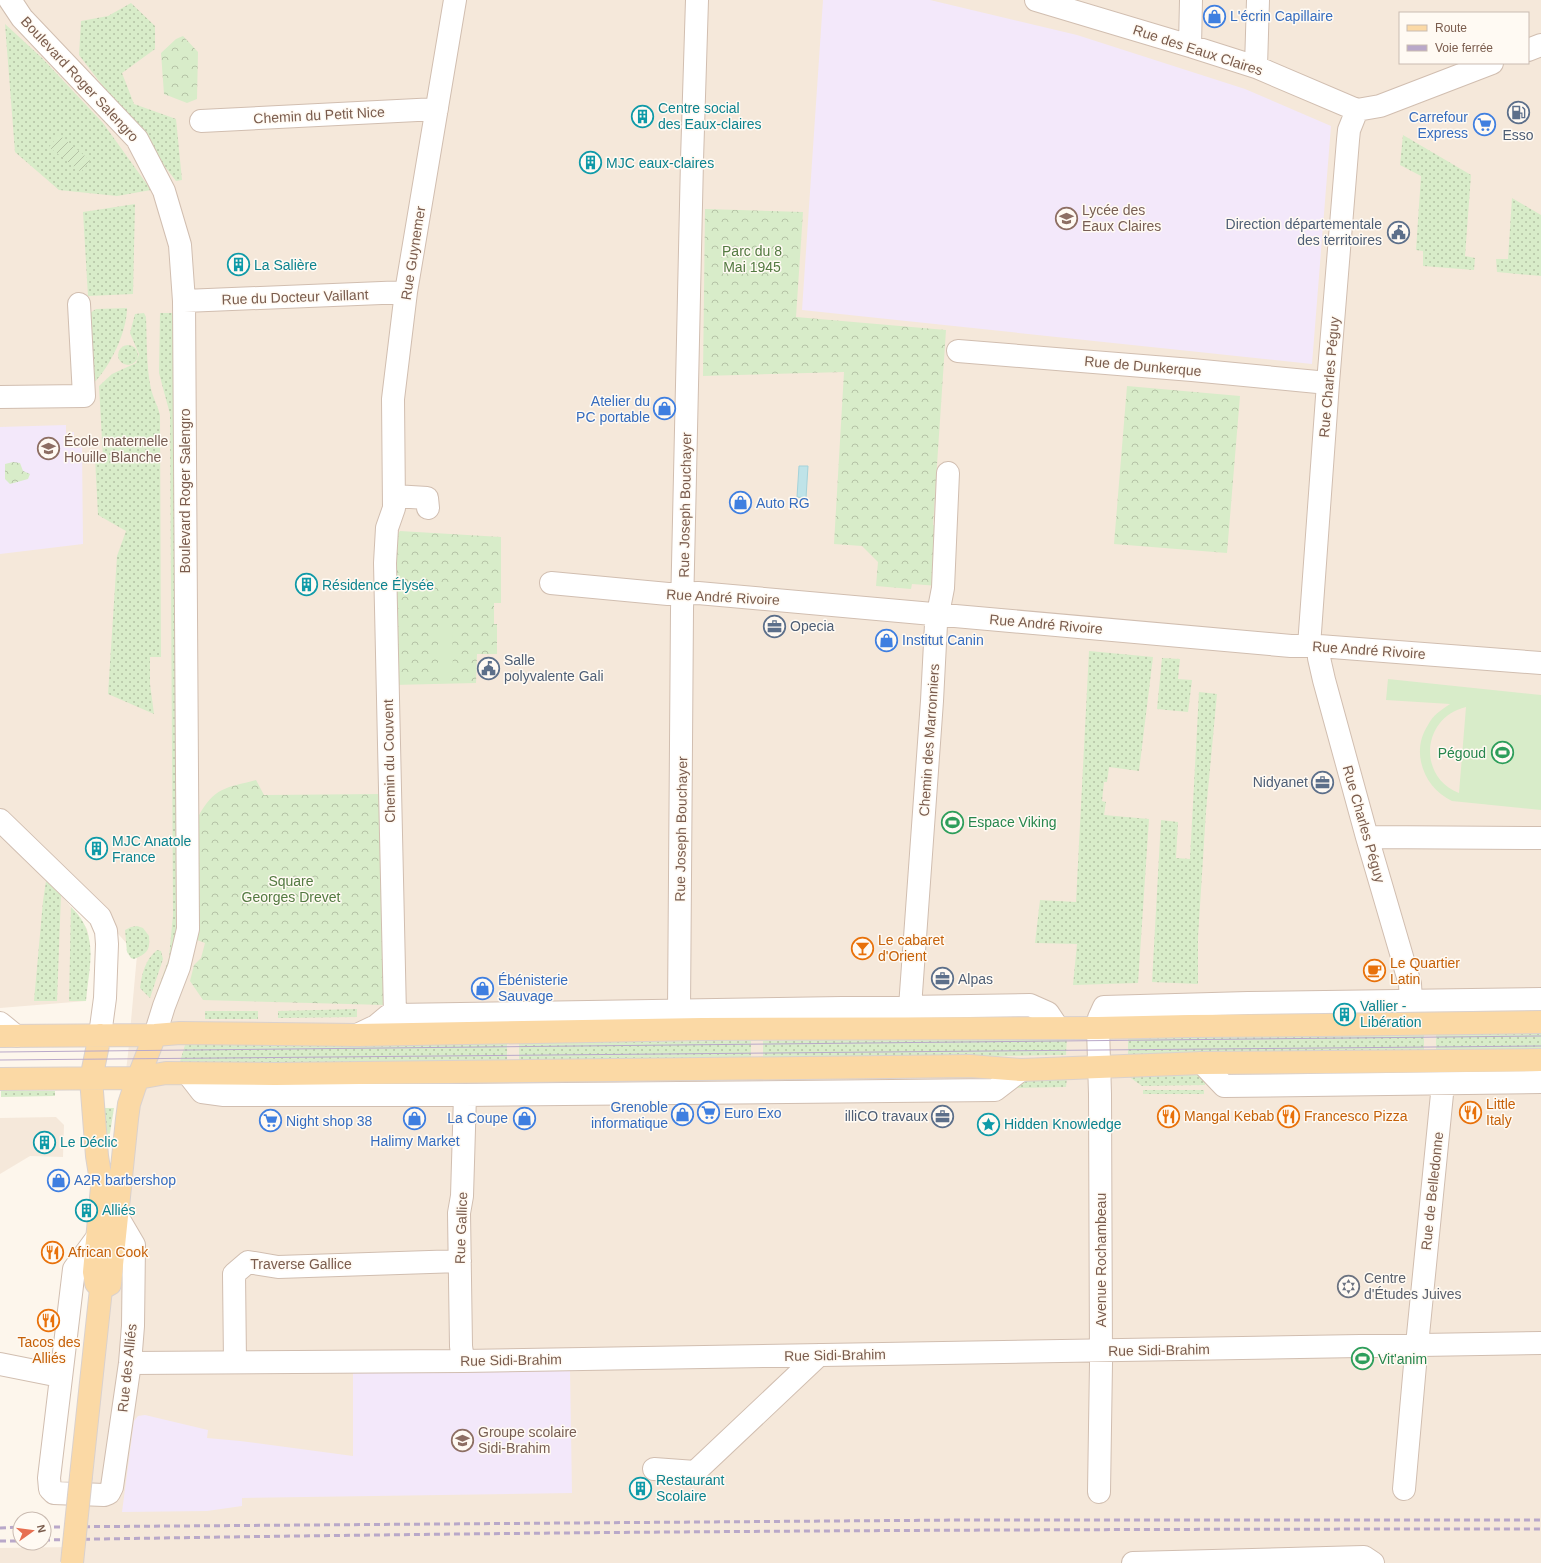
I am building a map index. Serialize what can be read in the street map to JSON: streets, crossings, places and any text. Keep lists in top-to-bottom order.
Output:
{
  "streets": {
    "street": [
      "Rue des Eaux Claires",
      "Boulevard Roger Salengro",
      "Chemin du Petit Nice",
      "Rue Guynemer",
      "Rue du Docteur Vaillant",
      "Rue de Dunkerque",
      "Rue Charles Péguy",
      "Rue Joseph Bouchayer",
      "Rue André Rivoire",
      "Chemin des Marronniers",
      "Chemin du Couvent",
      "Rue de Belledonne",
      "Rue Gallice",
      "Avenue Rochambeau",
      "Traverse Gallice",
      "Rue Sidi-Brahim",
      "Rue des Alliés"
    ]
  },
  "crossings": [
    ["Rue des Eaux Claires", "Rue Charles Péguy"],
    ["Boulevard Roger Salengro", "Rue du Docteur Vaillant"],
    ["Chemin du Petit Nice", "Rue Guynemer"],
    ["Rue Guynemer", "Rue du Docteur Vaillant"],
    ["Rue Guynemer", "Chemin du Couvent"],
    ["Rue de Dunkerque", "Rue Charles Péguy"],
    ["Rue Charles Péguy", "Rue André Rivoire"],
    ["Rue Joseph Bouchayer", "Rue André Rivoire"],
    ["Rue André Rivoire", "Chemin des Marronniers"],
    ["Rue de Belledonne", "Rue Sidi-Brahim"],
    ["Rue Gallice", "Traverse Gallice"],
    ["Rue Gallice", "Rue Sidi-Brahim"],
    ["Avenue Rochambeau", "Rue Sidi-Brahim"],
    ["Traverse Gallice", "Rue Sidi-Brahim"],
    ["Rue Sidi-Brahim", "Rue des Alliés"]
  ],
  "parks": ["Parc du 8 Mai 1945", "Square Georges Drevet"],
  "places": {
    "shop": [
      "L'écrin Capillaire",
      "Atelier du PC portable",
      "Auto RG",
      "Institut Canin",
      "Ébénisterie Sauvage",
      "Grenoble informatique",
      "La Coupe",
      "Halimy Market",
      "A2R barbershop"
    ],
    "fuel station": ["Esso"],
    "building": [
      "Centre social des Eaux-claires",
      "MJC eaux-claires",
      "La Salière",
      "Résidence Élysée",
      "MJC Anatole France",
      "Vallier - Libération",
      "Le Déclic",
      "Alliés",
      "Restaurant Scolaire"
    ],
    "supermarket": ["Carrefour Express", "Euro Exo", "Night shop 38"],
    "school or university": ["Lycée des Eaux Claires", "École maternelle Houille Blanche", "Groupe scolaire Sidi-Brahim"],
    "public building": ["Direction départementale des territoires", "Salle polyvalente Gali"],
    "office": [
      "Opecia",
      "Nidyanet",
      "Alpas",
      "illiCO travaux"
    ],
    "sports": ["Pégoud", "Espace Viking", "Vit'anim"],
    "bar": ["Le cabaret d'Orient"],
    "cafe": ["Le Quartier Latin"],
    "restaurant": [
      "Little Italy",
      "Mangal Kebab",
      "Francesco Pizza",
      "African Cook",
      "Tacos des Alliés"
    ],
    "place": ["Hidden Knowledge"],
    "synagogue": ["Centre d'Études Juives"]
  },
  "legend": ["Route", "Voie ferrée"],
  "north": "right"
}
